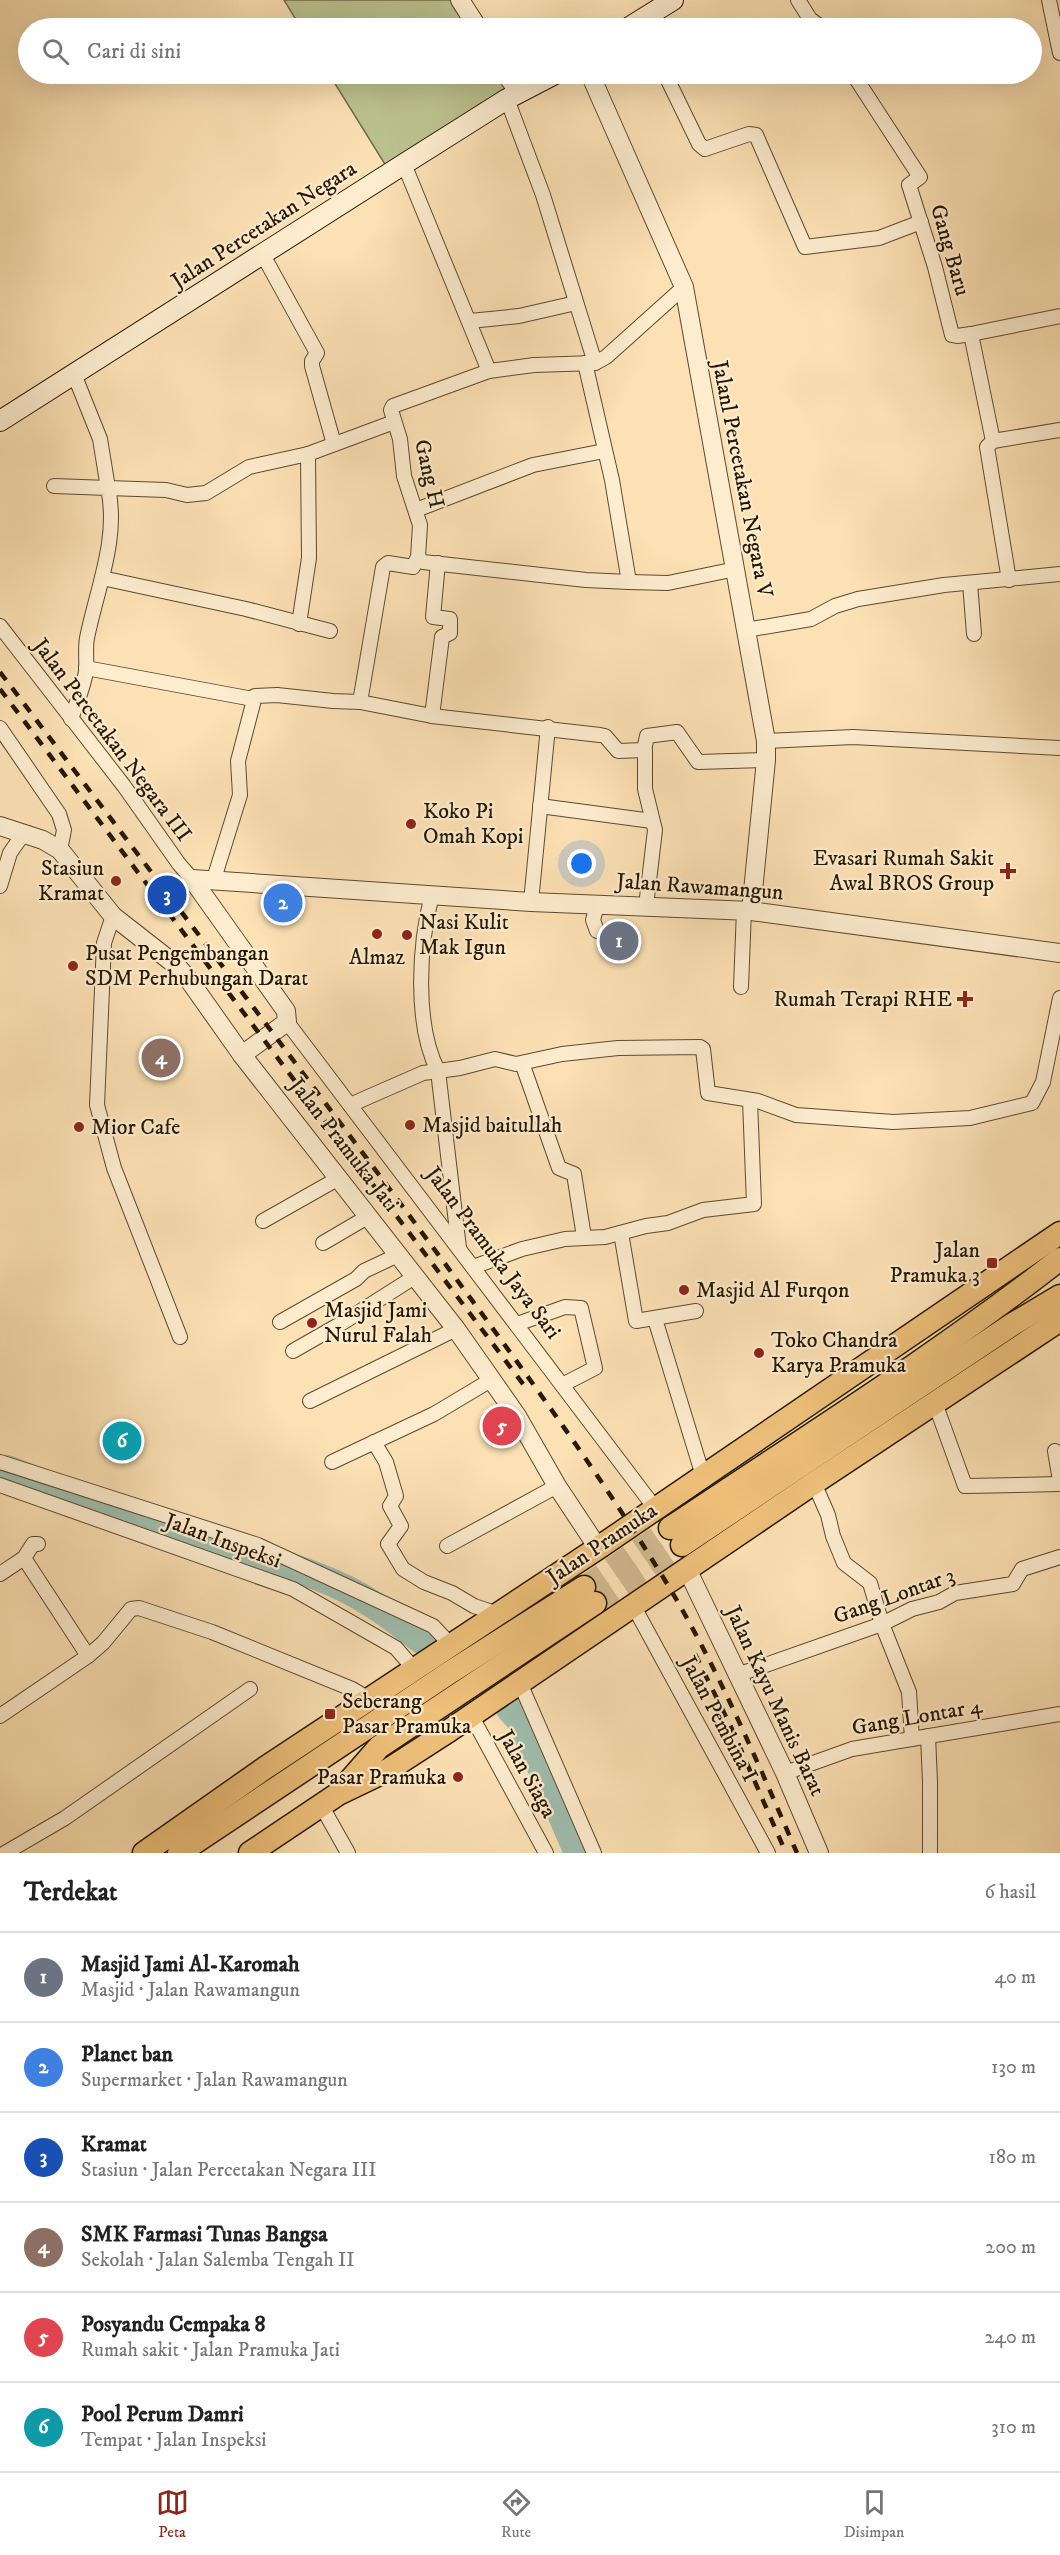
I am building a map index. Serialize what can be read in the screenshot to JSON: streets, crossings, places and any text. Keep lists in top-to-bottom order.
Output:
{
  "streets": {
    "main road": ["Jalan Percetakan Negara", "Jalan Pramuka"],
    "street": [
      "Gang Baru",
      "Gang H",
      "Jalanl Percetakan Negara V",
      "Jalan Percetakan Negara III",
      "Jalan Rawamangun",
      "Jalan Pramuka Jati",
      "Jalan Pramuka Jaya Sari",
      "Jalan Inspeksi",
      "Gang Lontar 3",
      "Jalan Kayu Manis Barat",
      "Gang Lontar 4",
      "Jalan Pembina I",
      "Jalan Siaga"
    ]
  },
  "crossings": [
    ["Jalanl Percetakan Negara V", "Jalan Rawamangun"],
    ["Jalan Percetakan Negara III", "Jalan Rawamangun"],
    ["Jalan Percetakan Negara III", "Jalan Pramuka Jaya Sari"],
    ["Jalan Rawamangun", "Jalan Pramuka Jaya Sari"],
    ["Jalan Pramuka Jati", "Jalan Pramuka"],
    ["Jalan Pramuka Jaya Sari", "Jalan Pramuka"],
    ["Jalan Inspeksi", "Jalan Pramuka"],
    ["Jalan Pramuka", "Jalan Kayu Manis Barat"],
    ["Jalan Pramuka", "Jalan Pembina I"],
    ["Jalan Pramuka", "Jalan Siaga"],
    ["Gang Lontar 3", "Jalan Kayu Manis Barat"],
    ["Jalan Kayu Manis Barat", "Gang Lontar 4"]
  ],
  "places": {
    "other": [
      "Koko Pi Omah Kopi",
      "Stasiun Kramat",
      "Almaz",
      "Nasi Kulit Mak Igun",
      "Pusat Pengembangan SDM Perhubungan Darat",
      "Masjid baitullah",
      "Mior Cafe",
      "Masjid Al Furqon",
      "Masjid Jami Nurul Falah",
      "Toko Chandra Karya Pramuka",
      "Pasar Pramuka"
    ],
    "health": ["Evasari Rumah Sakit Awal BROS Group", "Rumah Terapi RHE"],
    "transit": ["Jalan Pramuka 3", "Seberang Pasar Pramuka"]
  },
  "page": {
    "search": "Cari di sini",
    "pins": [
      "3",
      "2",
      "1",
      "4",
      "5",
      "6"
    ],
    "heading": ["Terdekat", "6 hasil"],
    "list": [
      {
        "mark": "1",
        "name": "Masjid Jami Al-Karomah",
        "note": "Masjid · Jalan Rawamangun",
        "value": "40 m"
      },
      {
        "mark": "2",
        "name": "Planet ban",
        "note": "Supermarket · Jalan Rawamangun",
        "value": "130 m"
      },
      {
        "mark": "3",
        "name": "Kramat",
        "note": "Stasiun · Jalan Percetakan Negara III",
        "value": "180 m"
      },
      {
        "mark": "4",
        "name": "SMK Farmasi Tunas Bangsa",
        "note": "Sekolah · Jalan Salemba Tengah II",
        "value": "200 m"
      },
      {
        "mark": "5",
        "name": "Posyandu Cempaka 8",
        "note": "Rumah sakit · Jalan Pramuka Jati",
        "value": "240 m"
      },
      {
        "mark": "6",
        "name": "Pool Perum Damri",
        "note": "Tempat · Jalan Inspeksi",
        "value": "310 m"
      }
    ],
    "nav": ["Peta", "Rute", "Disimpan"]
  }
}
